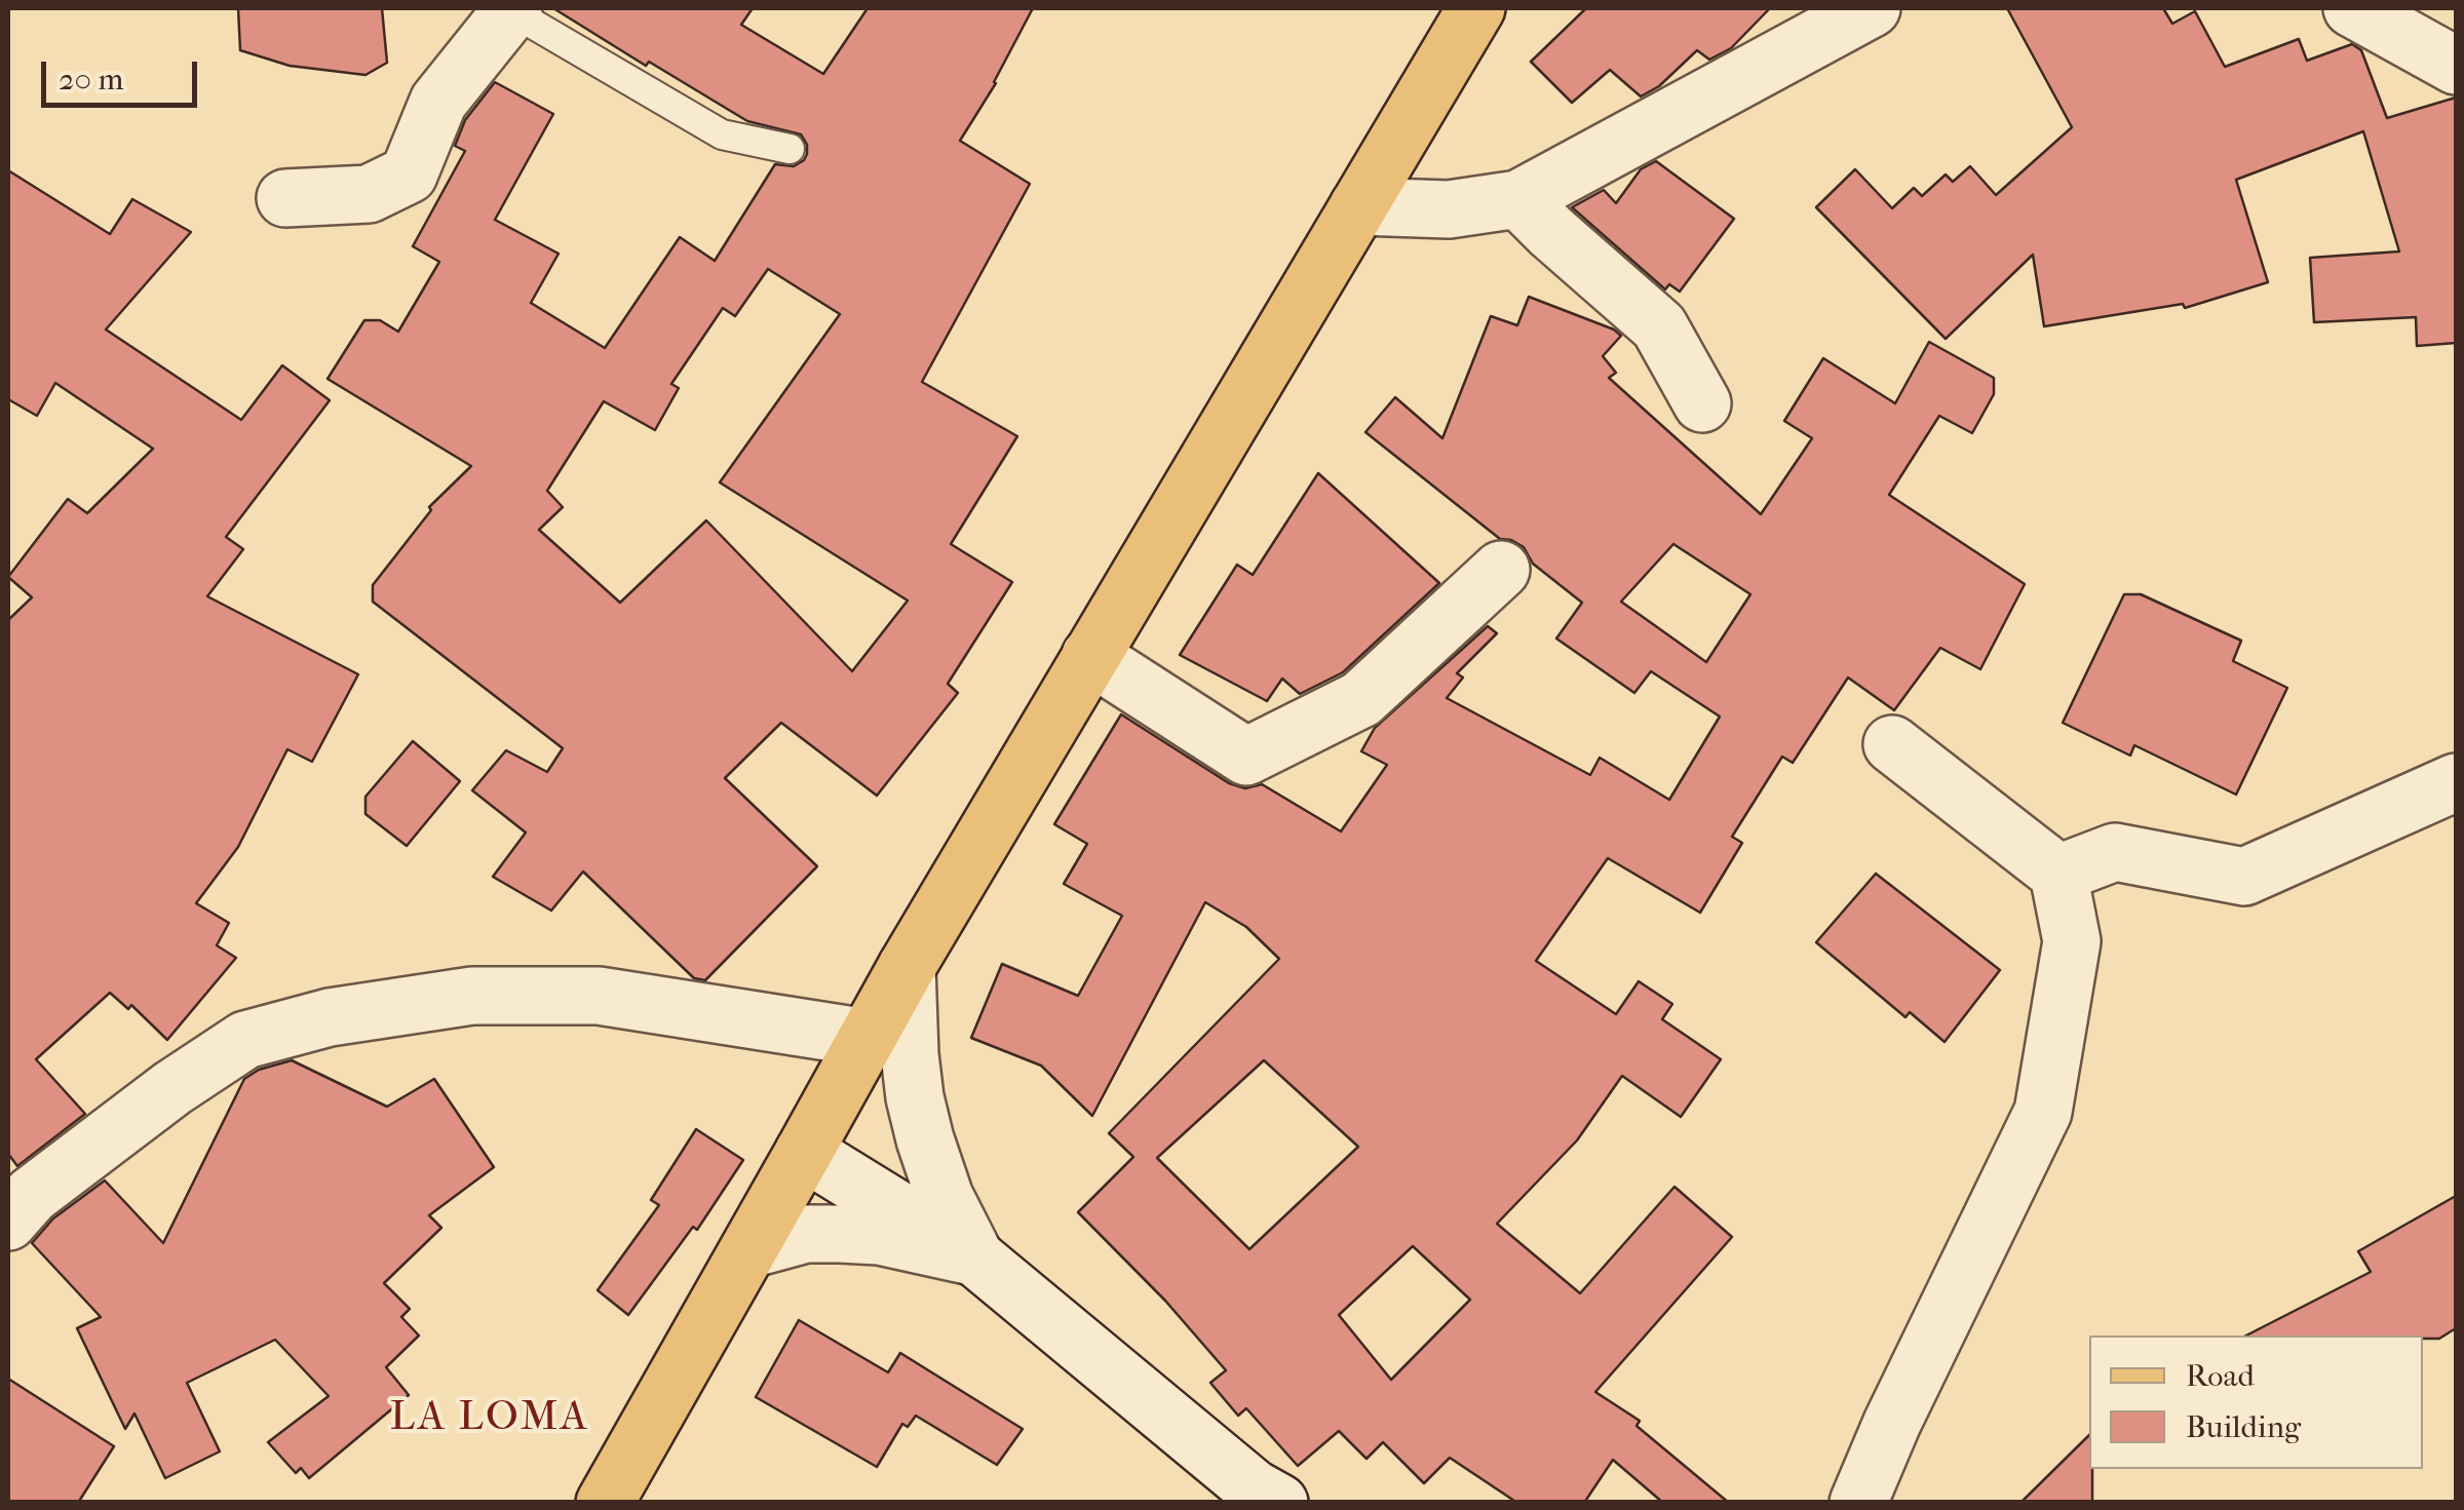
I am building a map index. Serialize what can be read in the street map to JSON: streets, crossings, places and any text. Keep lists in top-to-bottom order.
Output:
{
  "districts": ["LA LOMA"],
  "legend": ["Road", "Building"],
  "scale_bar": "20 m"
}
